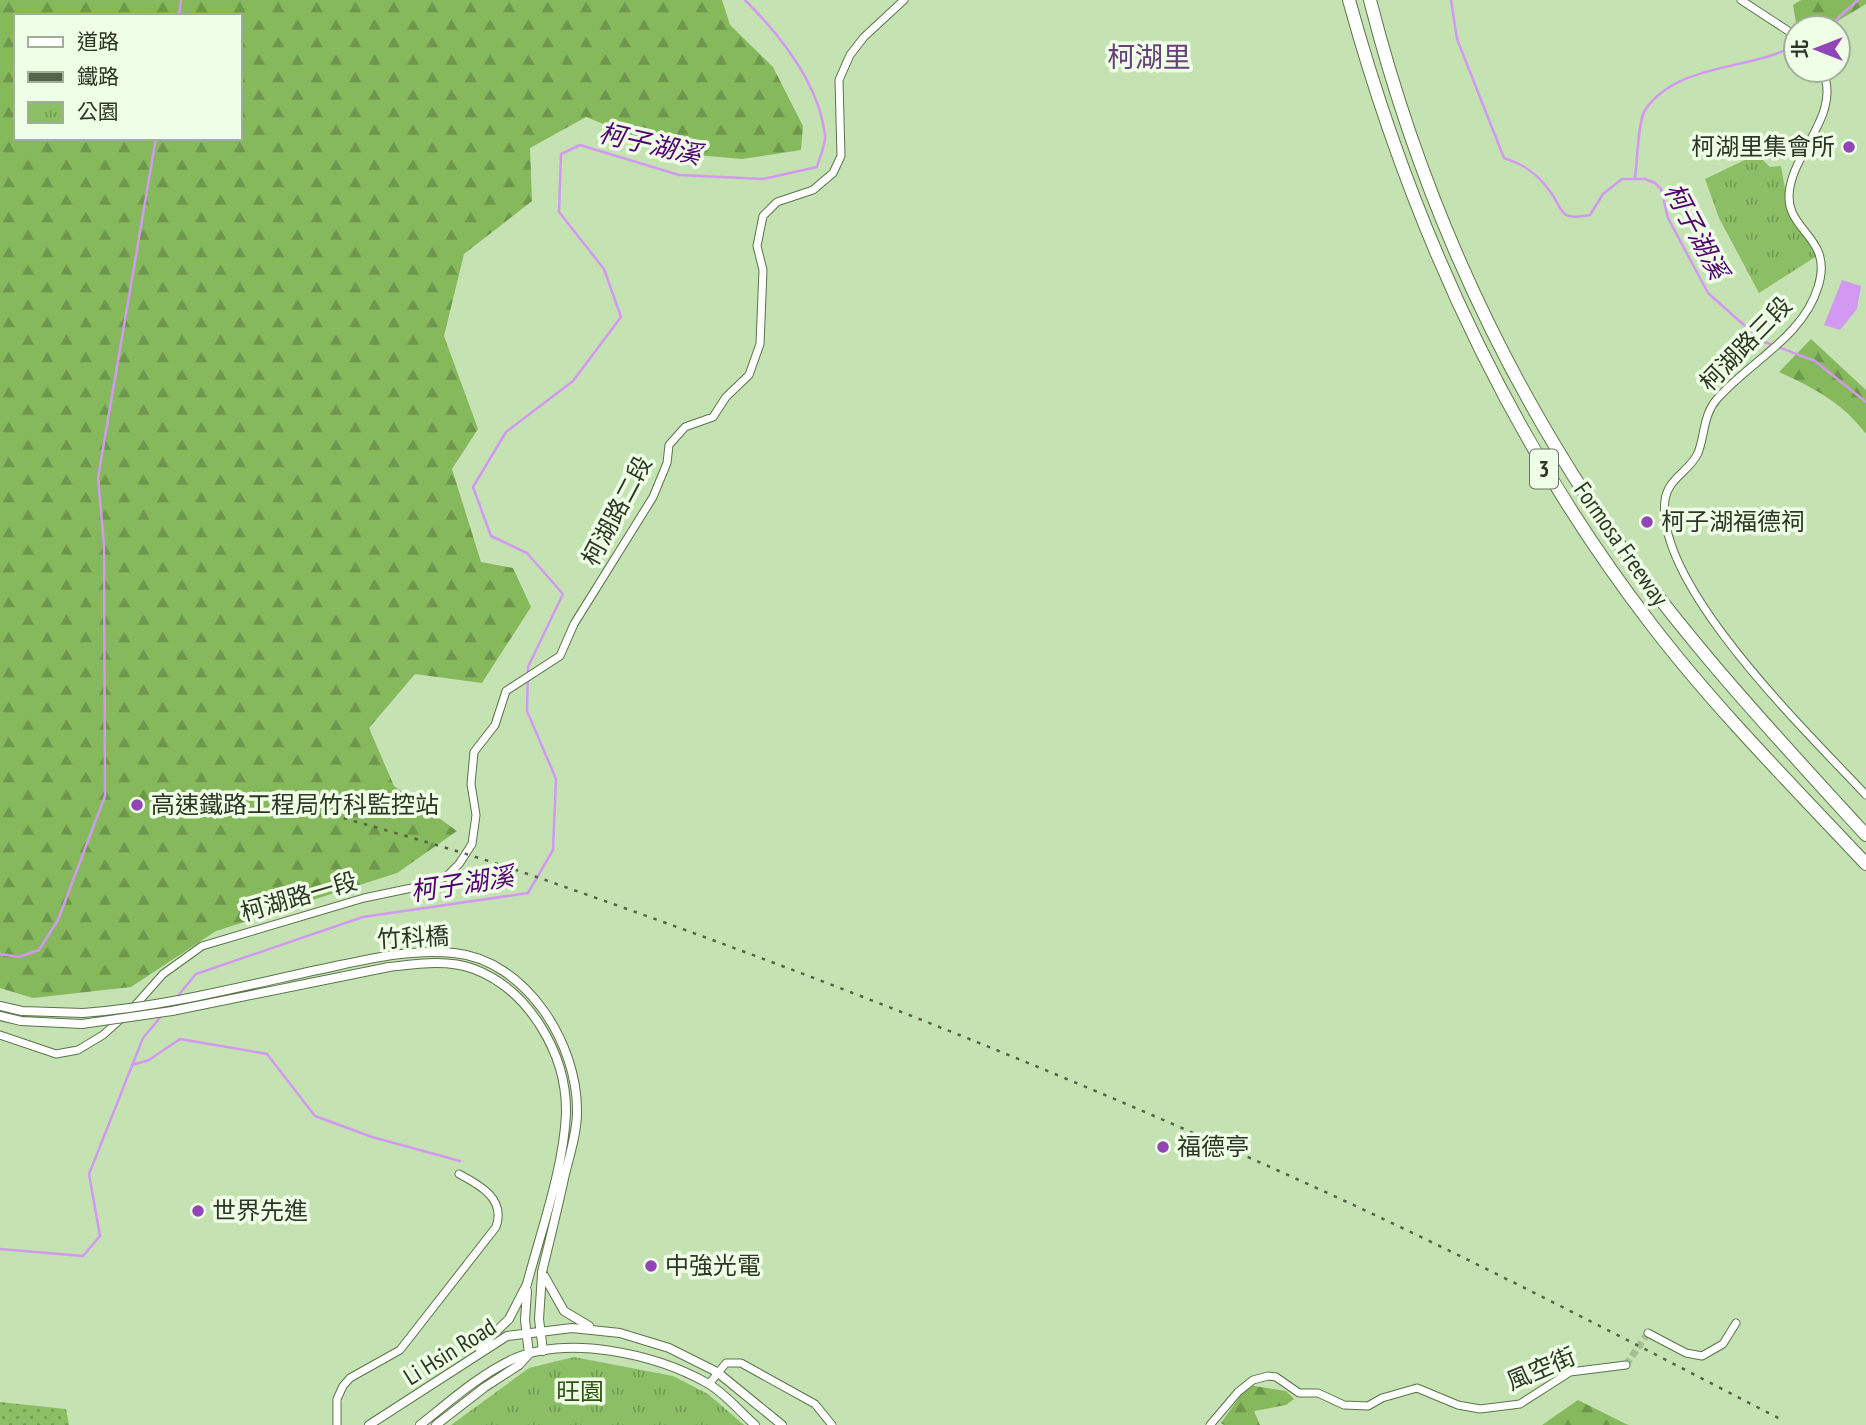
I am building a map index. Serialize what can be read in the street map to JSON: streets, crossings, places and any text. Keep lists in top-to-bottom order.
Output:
{
  "streets": {
    "highway": ["3", "Formosa Freeway"],
    "street": [
      "柯湖路三段",
      "柯湖路二段",
      "柯湖路一段",
      "竹科橋",
      "Li Hsin Road"
    ]
  },
  "crossings": [
    ["柯湖路二段", "柯湖路一段"],
    ["竹科橋", "Li Hsin Road"]
  ],
  "districts": ["柯湖里"],
  "water": ["柯子湖溪"],
  "parks": ["旺園"],
  "places": [
    "柯湖里集會所",
    "柯子湖福德祠",
    "高速鐵路工程局竹科監控站",
    "福德亭",
    "世界先進",
    "中強光電"
  ],
  "legend": ["道路", "鐵路", "公園"],
  "north": "left"
}
